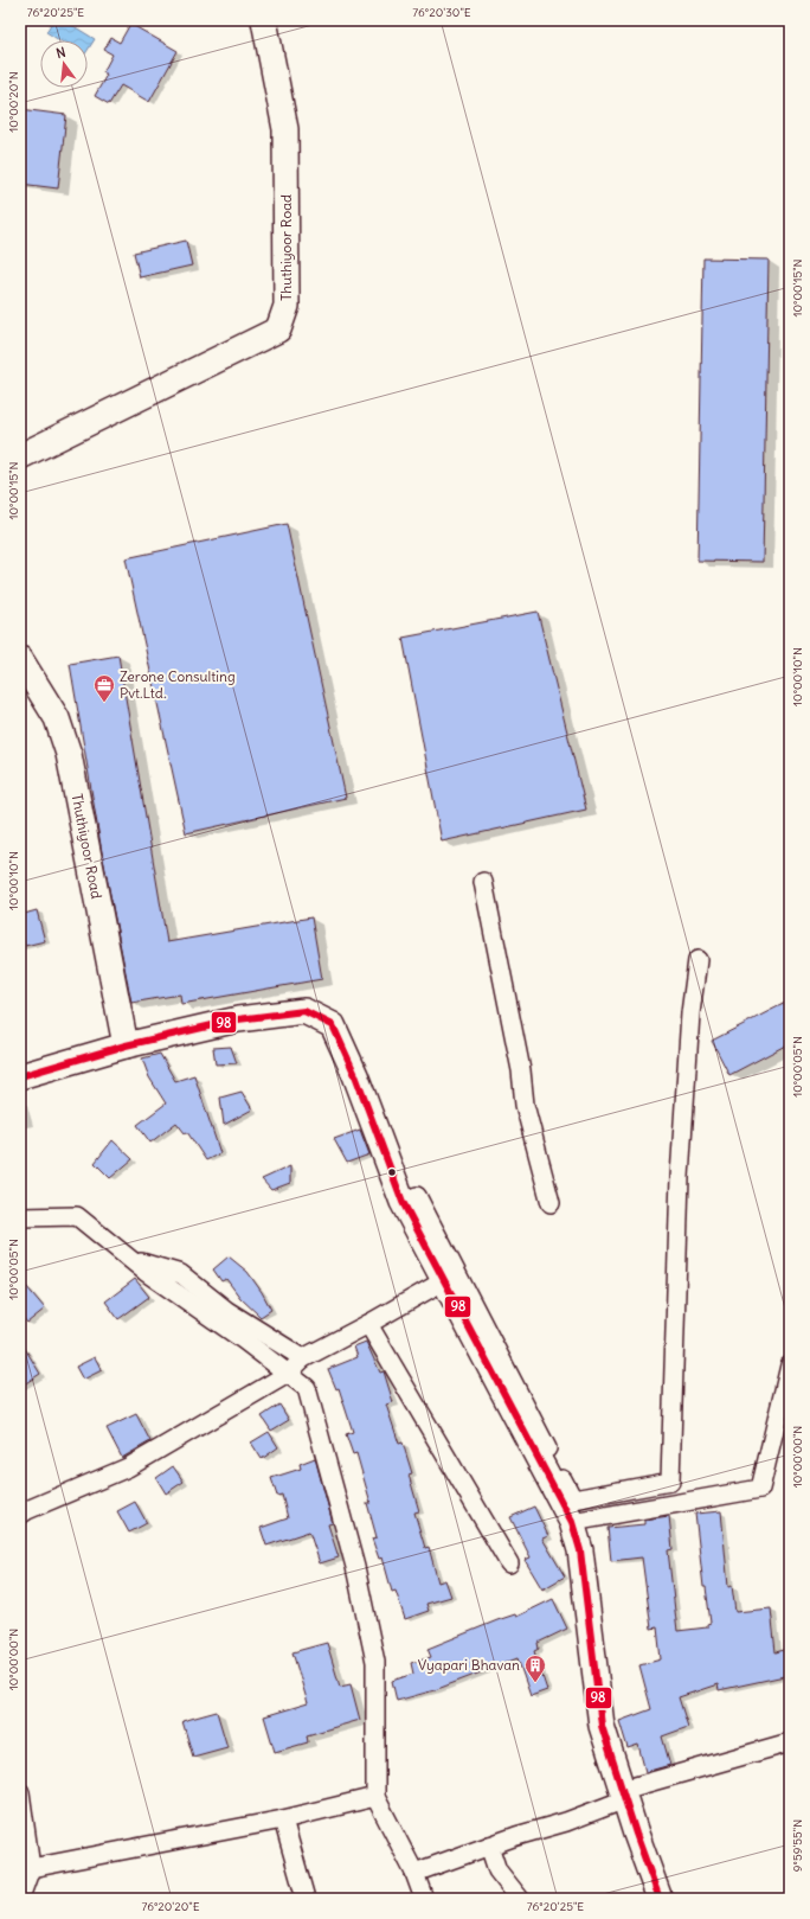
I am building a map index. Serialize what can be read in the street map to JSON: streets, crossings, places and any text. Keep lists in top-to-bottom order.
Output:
{
  "streets": {
    "main road": ["Thuthiyoor Road"]
  },
  "places": {
    "office": ["Zerone Consulting Pvt.Ltd."],
    "building": ["Vyapari Bhavan"]
  },
  "lines": ["transit line 98"],
  "north": "top",
  "coordinates": [
    "76°20'25\"E",
    "76°20'30\"E",
    "10°00'20\"N",
    "10°00'15\"N",
    "10°00'10\"N",
    "10°00'05\"N",
    "10°00'00\"N",
    "9°59'55\"N",
    "76°20'20\"E"
  ]
}
